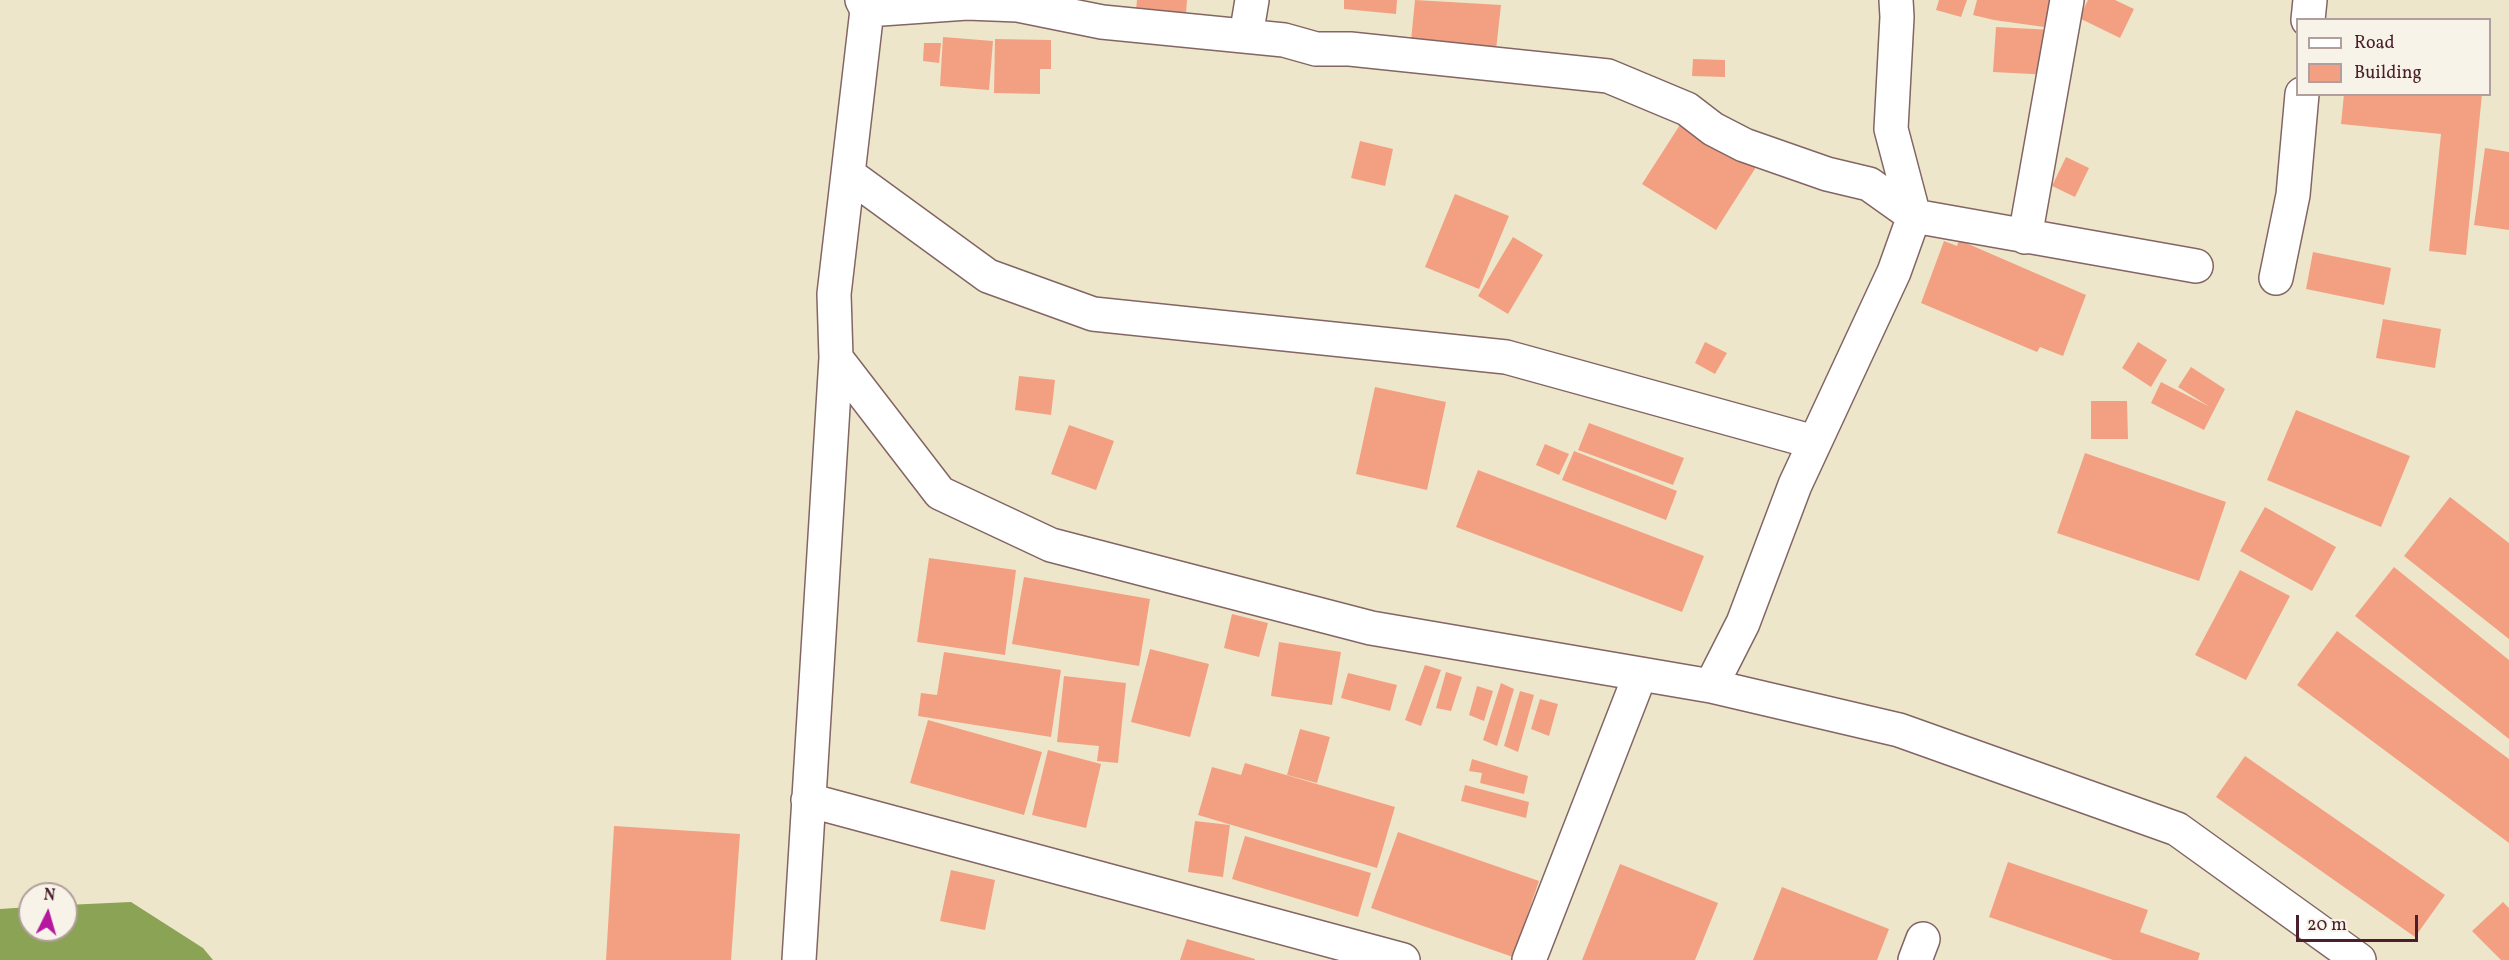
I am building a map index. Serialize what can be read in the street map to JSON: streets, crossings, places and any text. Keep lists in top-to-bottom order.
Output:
{
  "legend": ["Road", "Building"],
  "scale_bar": "20 m",
  "north": "top"
}
